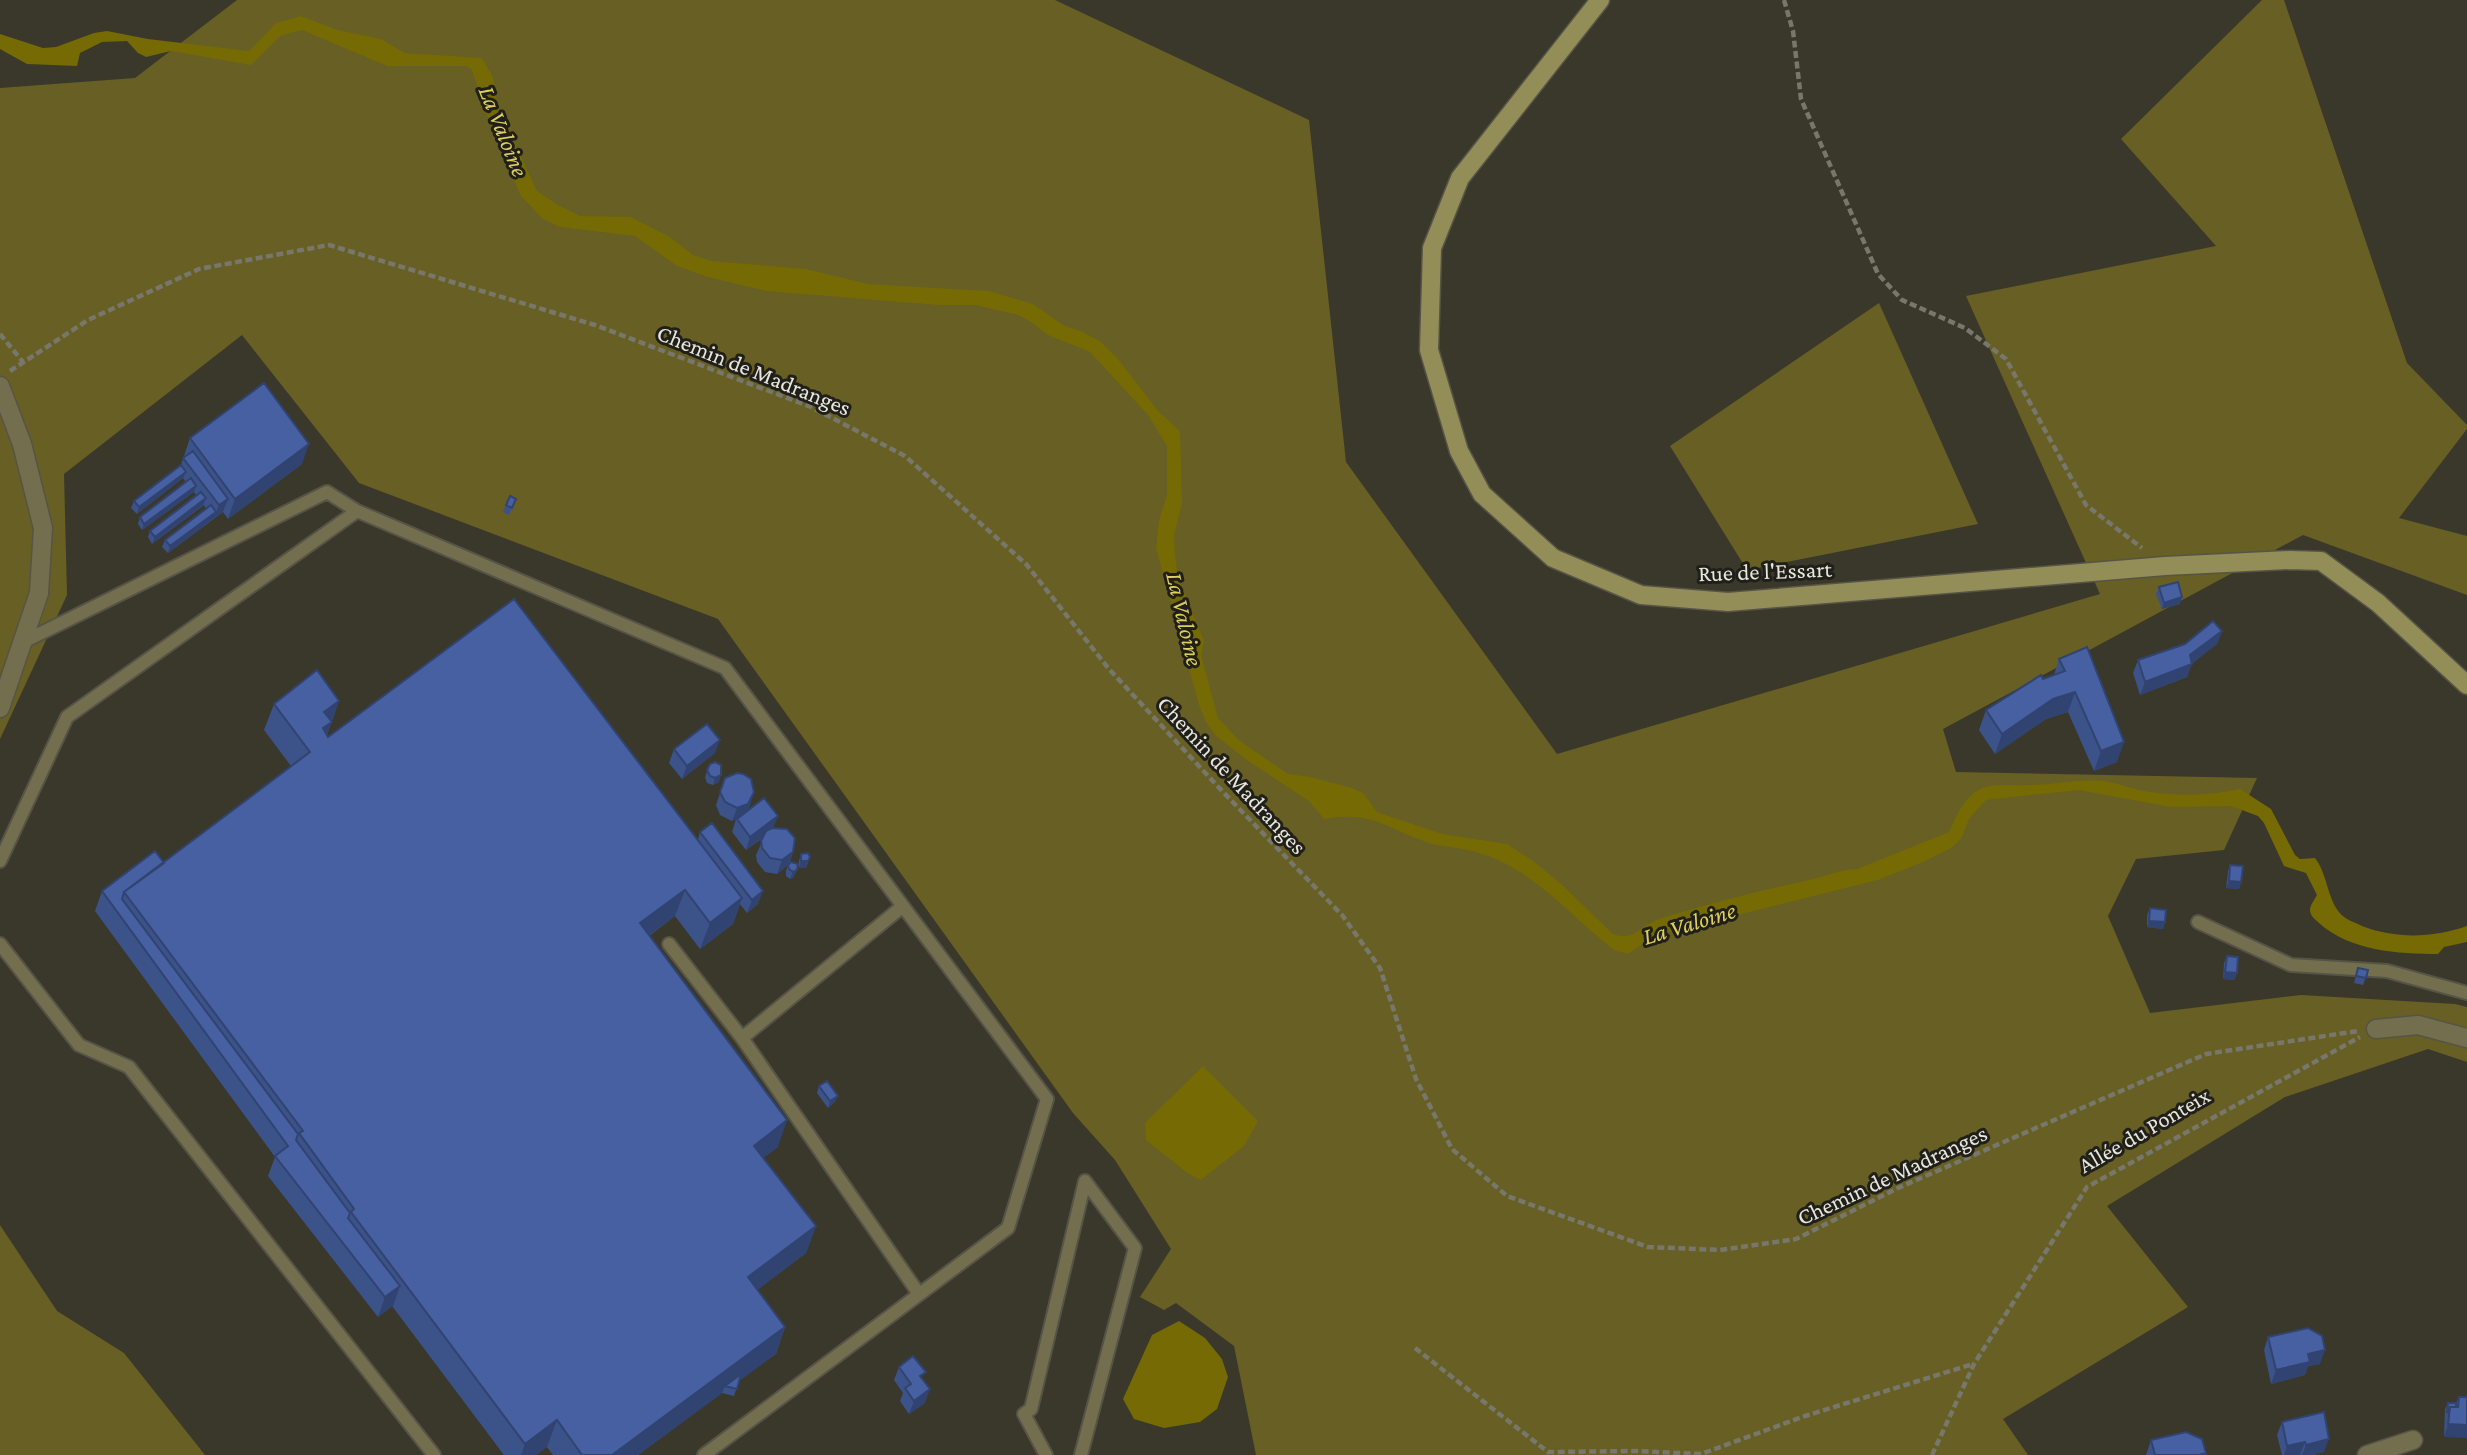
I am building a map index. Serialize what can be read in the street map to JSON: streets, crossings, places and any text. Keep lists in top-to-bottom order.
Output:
{
  "streets": {
    "street": ["Rue de l'Essart"],
    "path": ["Chemin de Madranges", "Allée du Ponteix"]
  },
  "crossings": [
    ["Chemin de Madranges", "Allée du Ponteix"]
  ],
  "water": ["La Valoine"]
}
